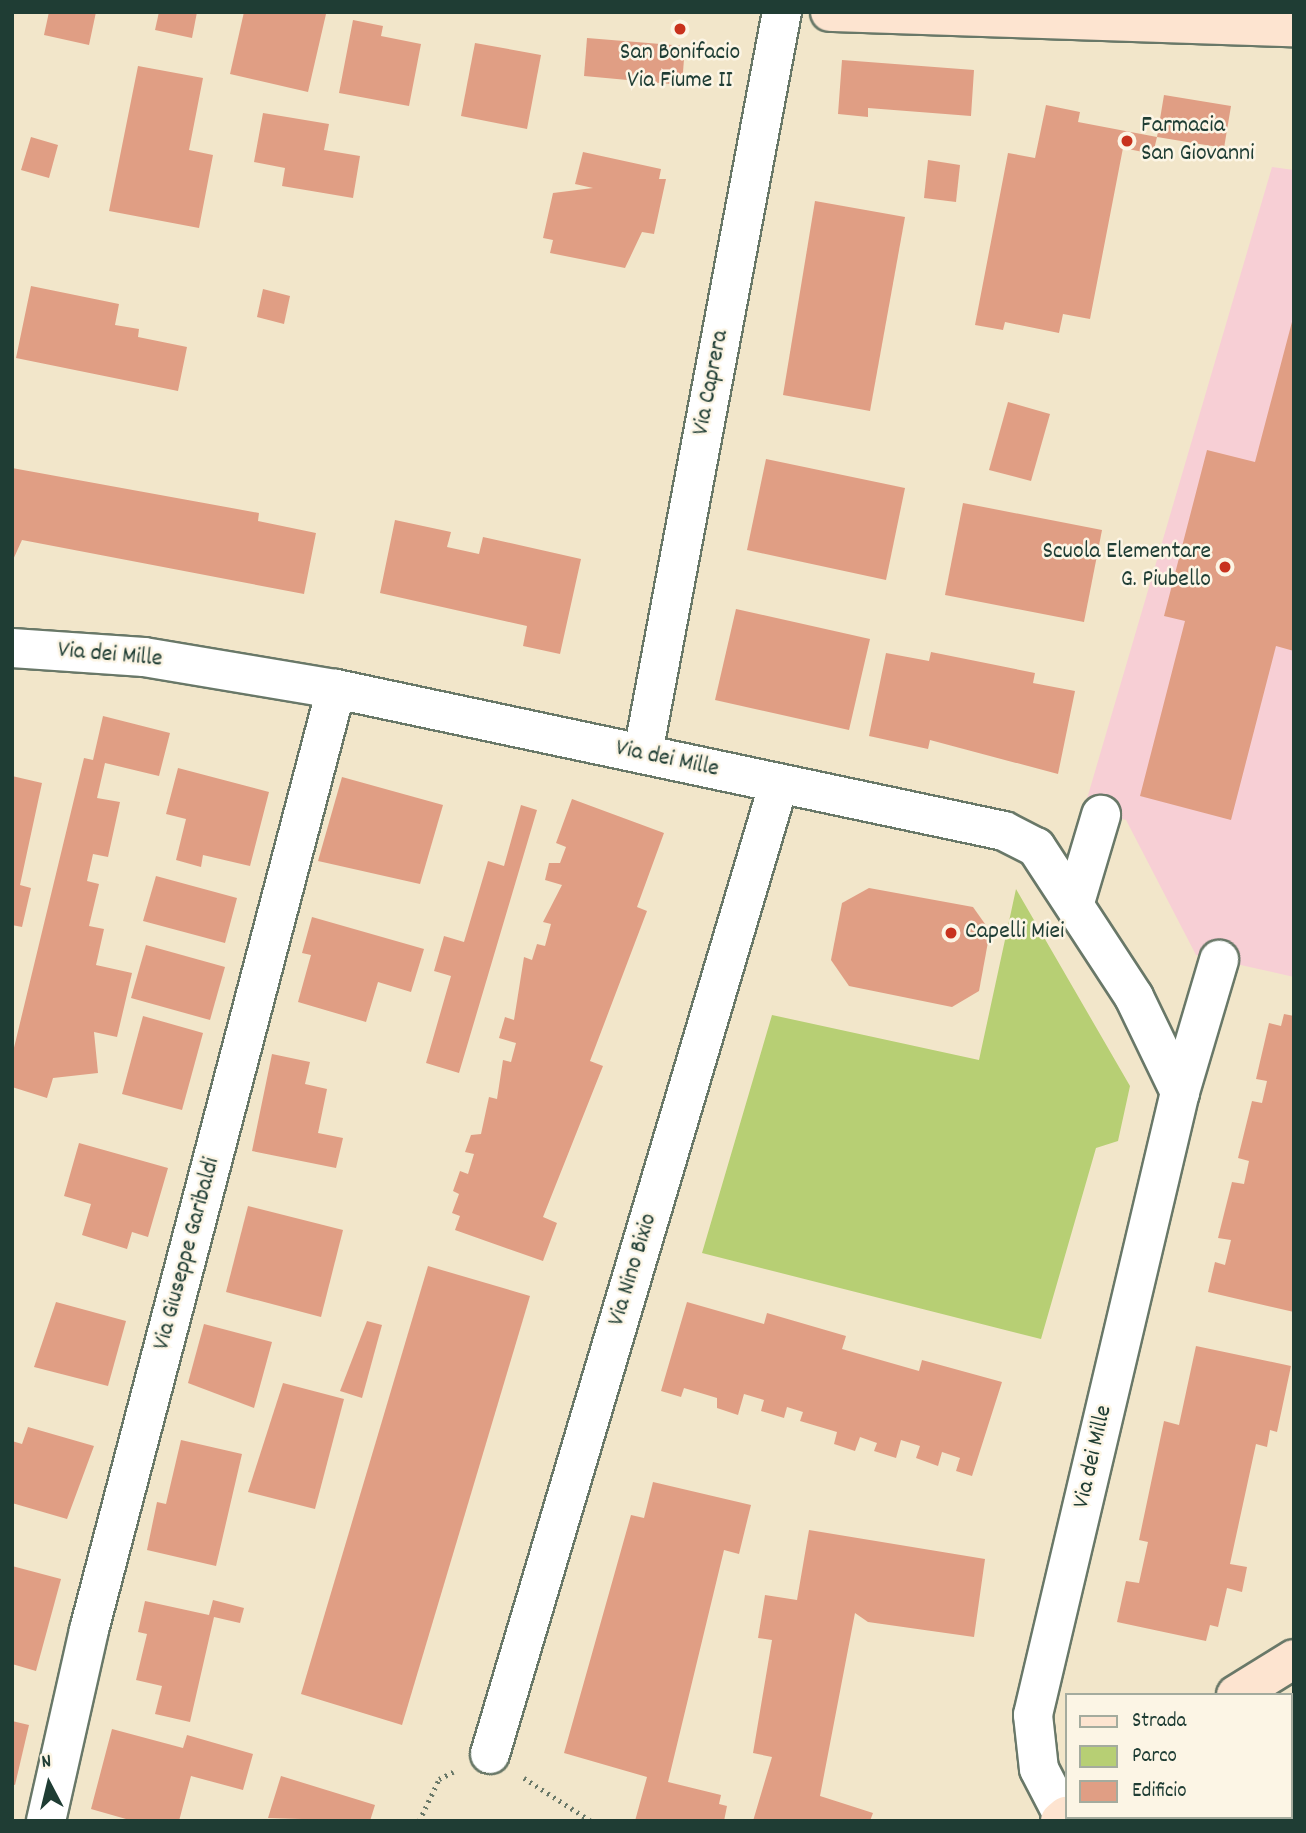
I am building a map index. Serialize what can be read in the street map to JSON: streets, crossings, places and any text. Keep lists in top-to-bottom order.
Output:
{
  "streets": {
    "street": [
      "Via Caprera",
      "Via dei Mille",
      "Via Giuseppe Garibaldi",
      "Via Nino Bixio"
    ]
  },
  "crossings": [
    ["Via Caprera", "Via dei Mille"],
    ["Via dei Mille", "Via Giuseppe Garibaldi"],
    ["Via dei Mille", "Via Nino Bixio"]
  ],
  "places": [
    "San Bonifacio Via Fiume II",
    "Farmacia San Giovanni",
    "Scuola Elementare G. Piubello",
    "Capelli Miei"
  ],
  "legend": ["Strada", "Parco", "Edificio"],
  "north": "top"
}
